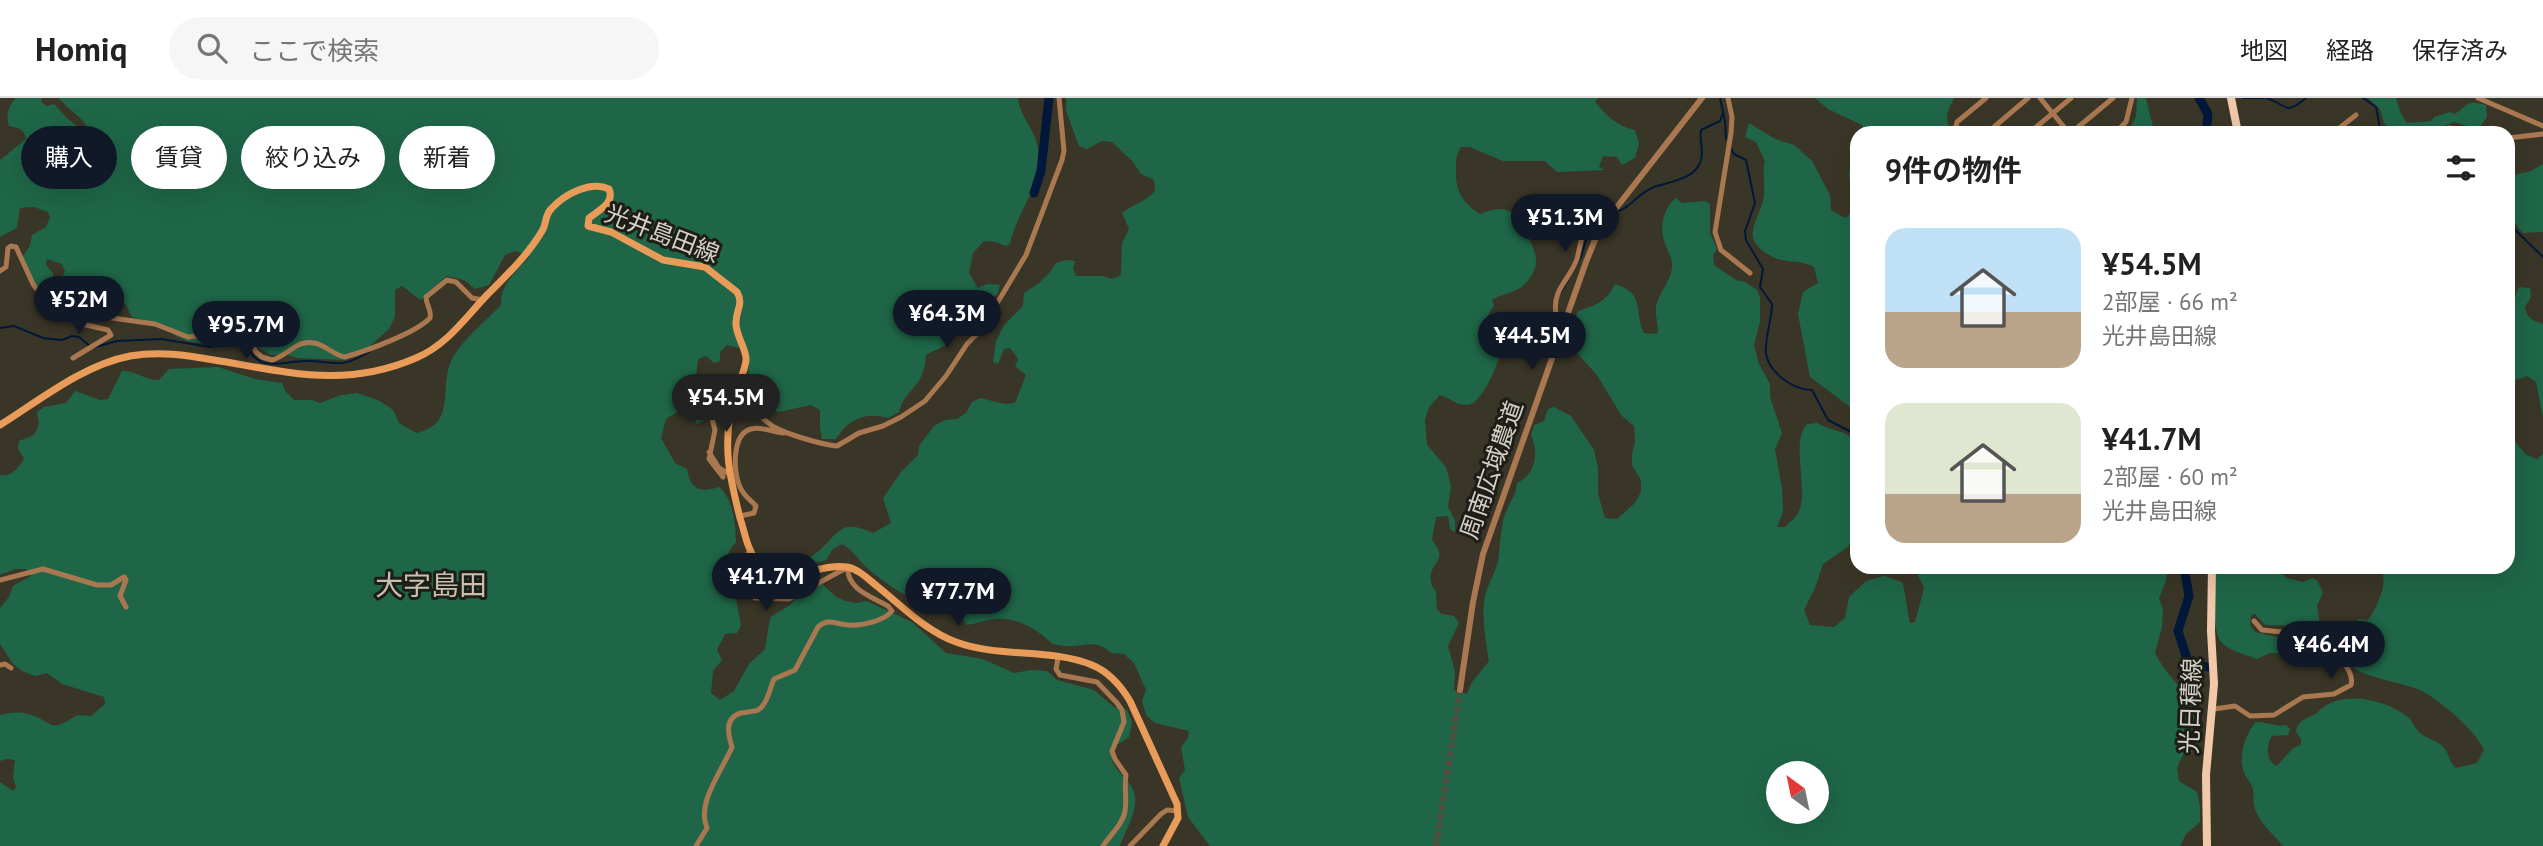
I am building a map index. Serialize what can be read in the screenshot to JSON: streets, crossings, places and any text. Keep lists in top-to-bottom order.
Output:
{
  "streets": {
    "main road": ["光井島田線", "光日積線"],
    "street": ["周南広域農道"]
  },
  "districts": ["大字島田"],
  "north": "top left",
  "page": {
    "header": "Homiq",
    "search": "ここで検索",
    "nav": ["地図", "経路", "保存済み"],
    "chip": [
      "購入",
      "賃貸",
      "絞り込み",
      "新着"
    ],
    "heading": "9件の物件",
    "price": [
      "¥51.3M",
      "¥52M",
      "¥64.3M",
      "¥95.7M",
      "¥44.5M",
      "¥54.5M",
      "¥41.7M",
      "¥77.7M",
      "¥46.4M"
    ],
    "list": [
      {
        "name": "¥54.5M",
        "note": "2部屋 · 66 m² · 光井島田線"
      },
      {
        "name": "¥41.7M",
        "note": "2部屋 · 60 m² · 光井島田線"
      }
    ]
  }
}
